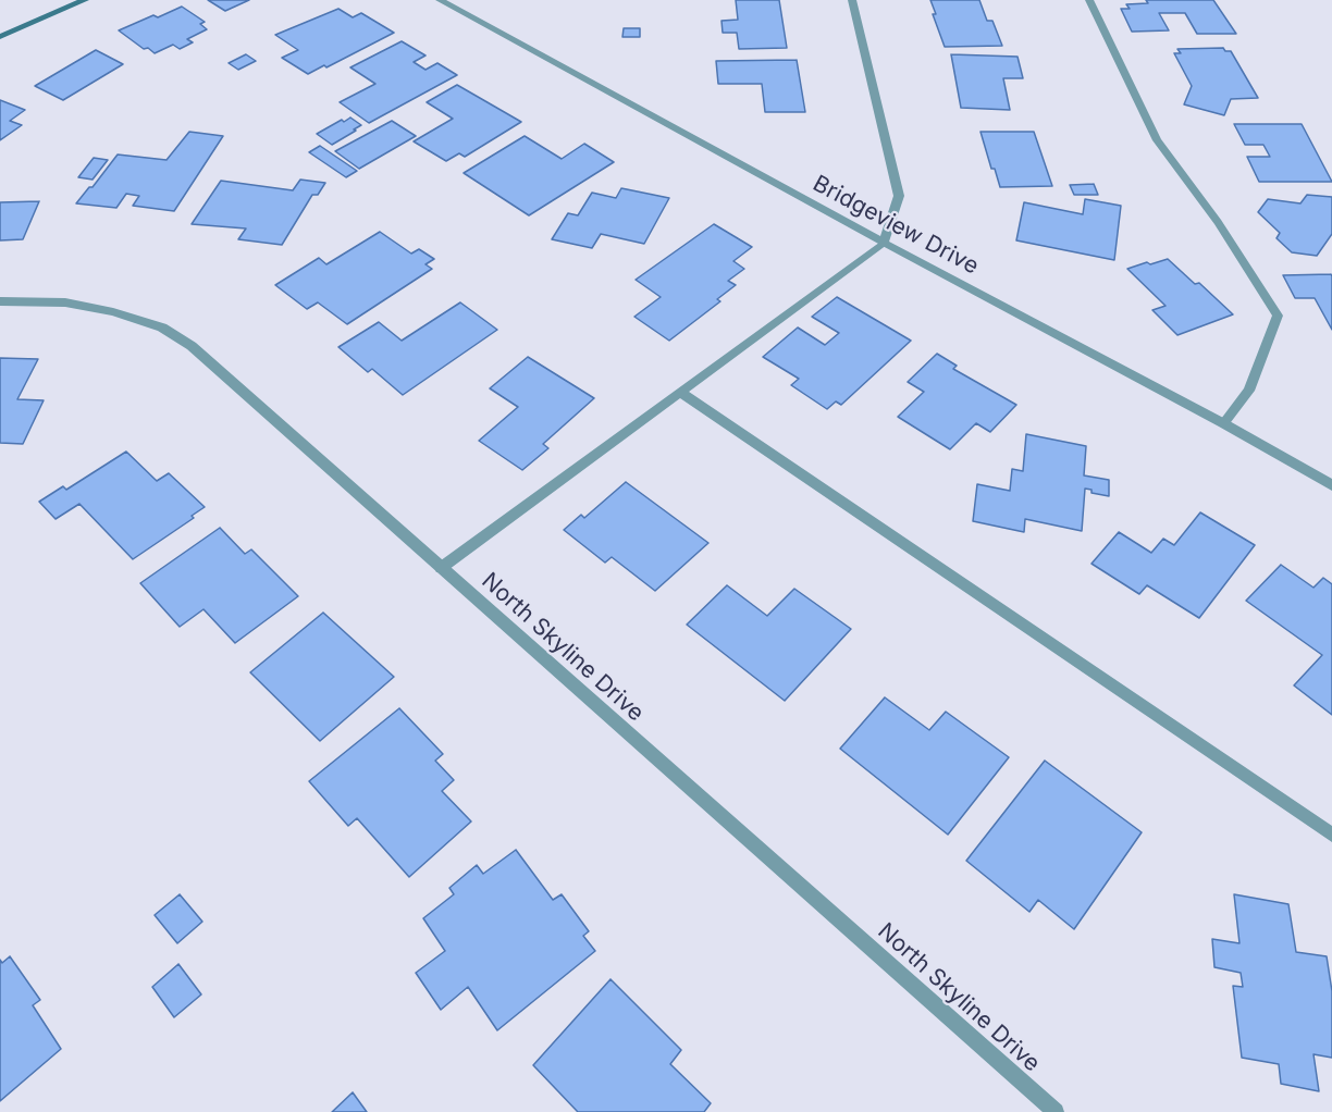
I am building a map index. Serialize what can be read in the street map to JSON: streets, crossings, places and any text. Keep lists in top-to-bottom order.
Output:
{
  "streets": {
    "street": ["Bridgeview Drive", "North Skyline Drive"]
  }
}
